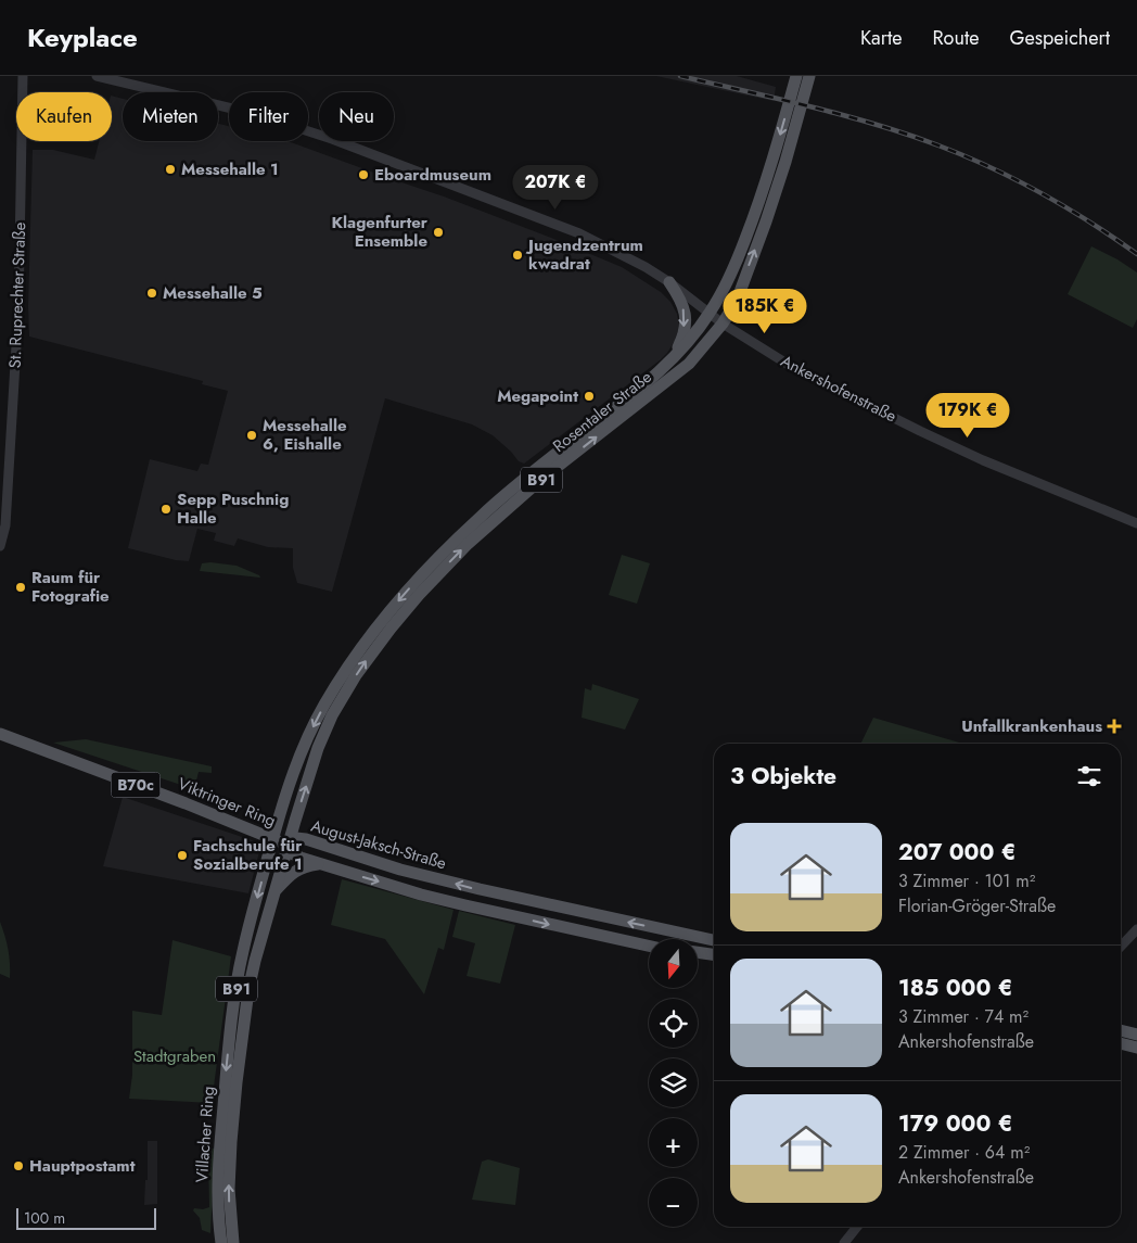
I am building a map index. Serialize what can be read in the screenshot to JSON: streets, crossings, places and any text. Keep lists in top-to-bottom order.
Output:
{
  "streets": {
    "main road": [
      "Rosentaler Straße",
      "B91",
      "B70c",
      "Viktringer Ring",
      "August-Jaksch-Straße",
      "Villacher Ring"
    ],
    "street": ["St. Ruprechter Straße", "Ankershofenstraße"]
  },
  "crossings": [
    ["Ankershofenstraße", "Rosentaler Straße"],
    ["Rosentaler Straße", "Viktringer Ring"],
    ["Rosentaler Straße", "August-Jaksch-Straße"],
    ["Rosentaler Straße", "Villacher Ring"],
    ["Viktringer Ring", "August-Jaksch-Straße"],
    ["Viktringer Ring", "Villacher Ring"],
    ["August-Jaksch-Straße", "Villacher Ring"]
  ],
  "parks": ["Stadtgraben"],
  "places": {
    "other": [
      "Messehalle 1",
      "Eboardmuseum",
      "Klagenfurter Ensemble",
      "Jugendzentrum kwadrat",
      "Messehalle 5",
      "Megapoint",
      "Messehalle 6, Eishalle",
      "Sepp Puschnig Halle",
      "Raum für Fotografie",
      "Fachschule für Sozialberufe 1",
      "Hauptpostamt"
    ],
    "health": ["Unfallkrankenhaus"]
  },
  "scale_bar": "100 m",
  "north": "bottom",
  "page": {
    "header": "Keyplace",
    "nav": ["Karte", "Route", "Gespeichert"],
    "chip": [
      "Kaufen",
      "Mieten",
      "Filter",
      "Neu"
    ],
    "price": ["207K €", "185K €", "179K €"],
    "heading": "3 Objekte",
    "list": [
      {
        "name": "207 000 €",
        "note": "3 Zimmer · 101 m² · Florian-Gröger-Straße"
      },
      {
        "name": "185 000 €",
        "note": "3 Zimmer · 74 m² · Ankershofenstraße"
      },
      {
        "name": "179 000 €",
        "note": "2 Zimmer · 64 m² · Ankershofenstraße"
      }
    ],
    "map_buttons": ["+", "−"],
    "scale": "100 m"
  }
}
